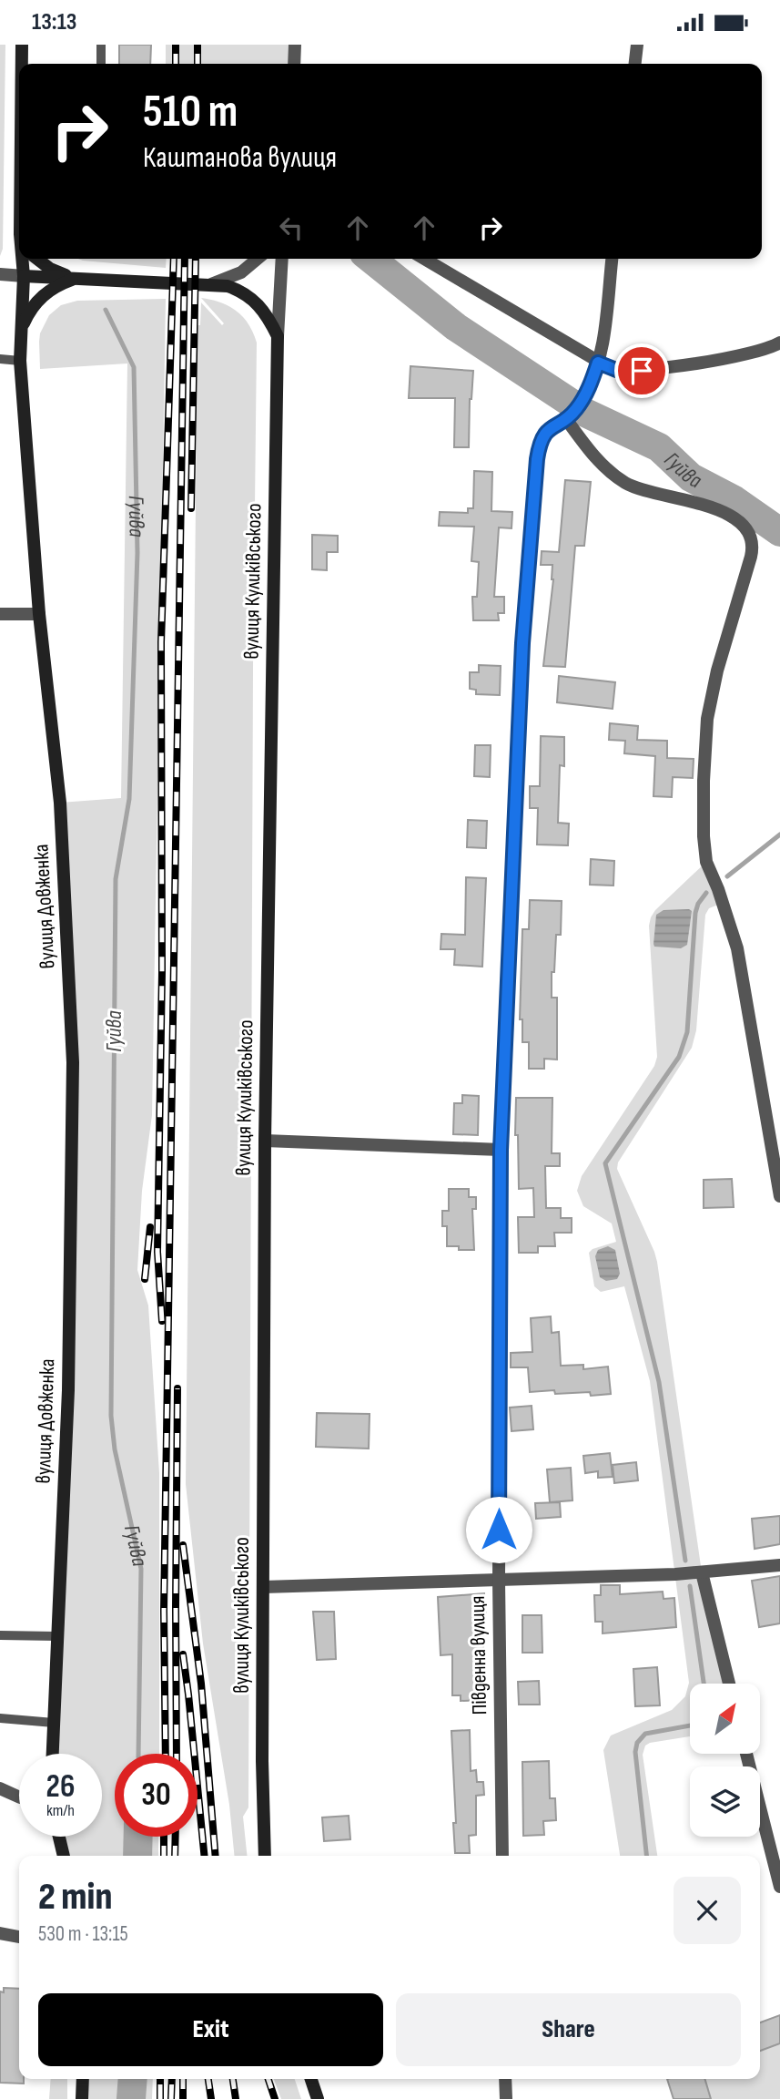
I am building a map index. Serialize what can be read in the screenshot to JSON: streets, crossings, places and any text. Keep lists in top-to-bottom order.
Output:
{
  "streets": {
    "street": ["вулиця Куликівського", "вулиця Довженка", "Південна вулиця"]
  },
  "water": ["Гуйва"],
  "north": "top right",
  "page": {
    "status": "13:13",
    "turn": ["510 m", "Каштанова вулиця"],
    "speed": "26 km/h",
    "limit": "30",
    "heading": ["2 min", "530 m · 13:15"],
    "buttons": ["Exit", "Share"]
  }
}
